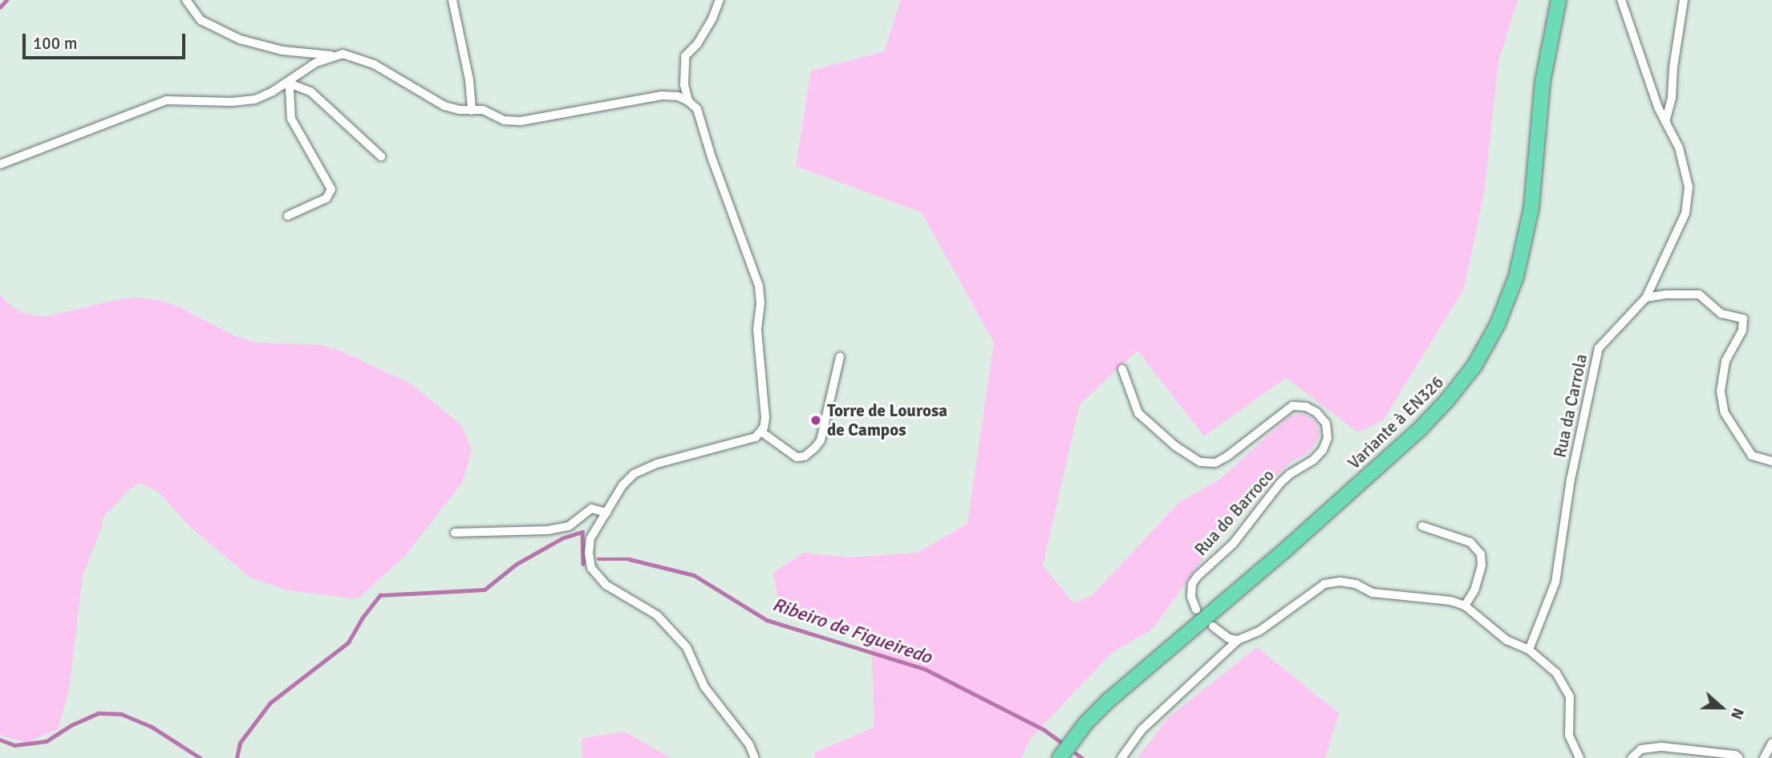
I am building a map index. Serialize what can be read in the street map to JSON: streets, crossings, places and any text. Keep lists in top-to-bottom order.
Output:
{
  "streets": {
    "main road": ["Variante à EN326"],
    "street": ["Rua da Carrola", "Rua do Barroco"]
  },
  "water": ["Ribeiro de Figueiredo"],
  "places": ["Torre de Lourosa de Campos"],
  "scale_bar": "100 m",
  "north": "right"
}
